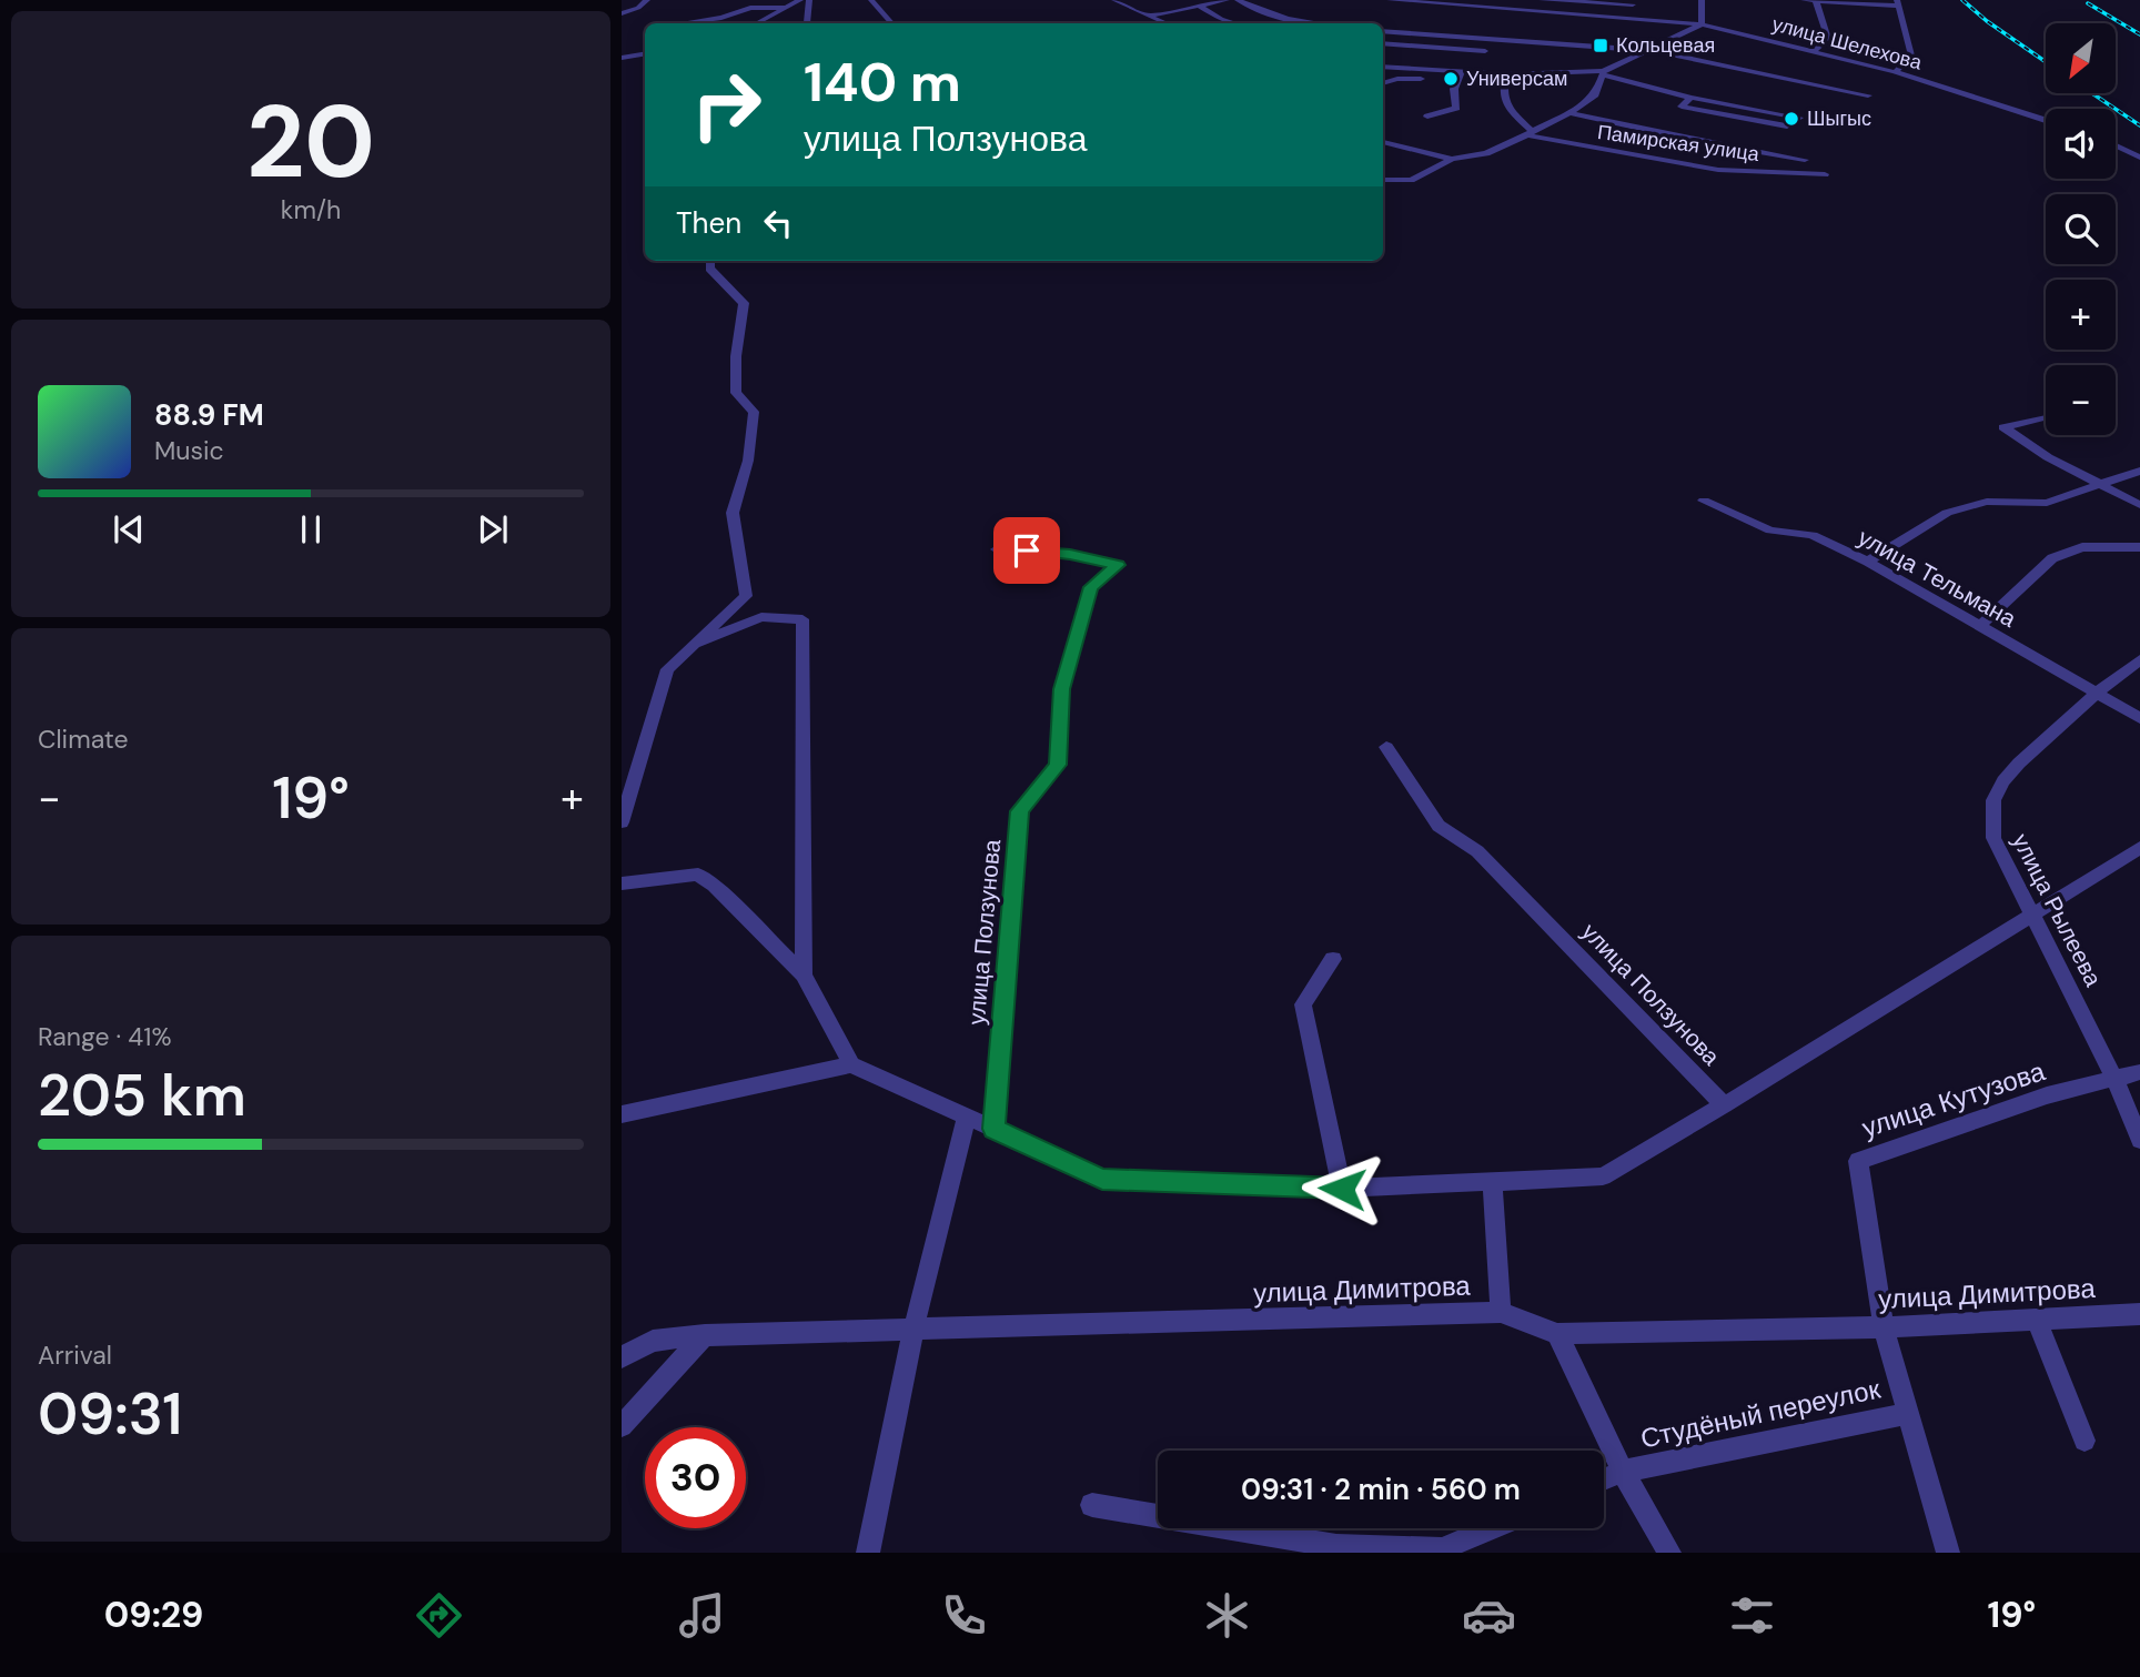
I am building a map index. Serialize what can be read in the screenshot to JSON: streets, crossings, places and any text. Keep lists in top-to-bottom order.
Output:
{
  "streets": {
    "street": [
      "улица Шелехова",
      "Памирская улица",
      "улица Тельмана",
      "улица Рылеева",
      "улица Ползунова",
      "улица Кутузова",
      "улица Димитрова",
      "Студёный переулок"
    ]
  },
  "crossings": [
    ["улица Тельмана", "улица Рылеева"],
    ["улица Рылеева", "улица Кутузова"],
    ["улица Кутузова", "улица Димитрова"],
    ["улица Кутузова", "Студёный переулок"],
    ["улица Димитрова", "Студёный переулок"]
  ],
  "places": {
    "transit": ["Кольцевая"],
    "other": ["Универсам", "Шыгыс"]
  },
  "north": "bottom left",
  "page": {
    "tile": [
      ["20", "km/h"],
      "Climate",
      ["Range · 41%", "205 km"],
      ["Arrival", "09:31"]
    ],
    "map_buttons": ["+", "−"],
    "turn": ["140 m", "улица Ползунова"],
    "then": "Then",
    "song": ["88.9 FM", "Music"],
    "heat": ["−", "19°", "+"],
    "limit": "30",
    "trip": "09:31 · 2 min · 560 m",
    "tabs": ["09:29", "19°"]
  }
}
